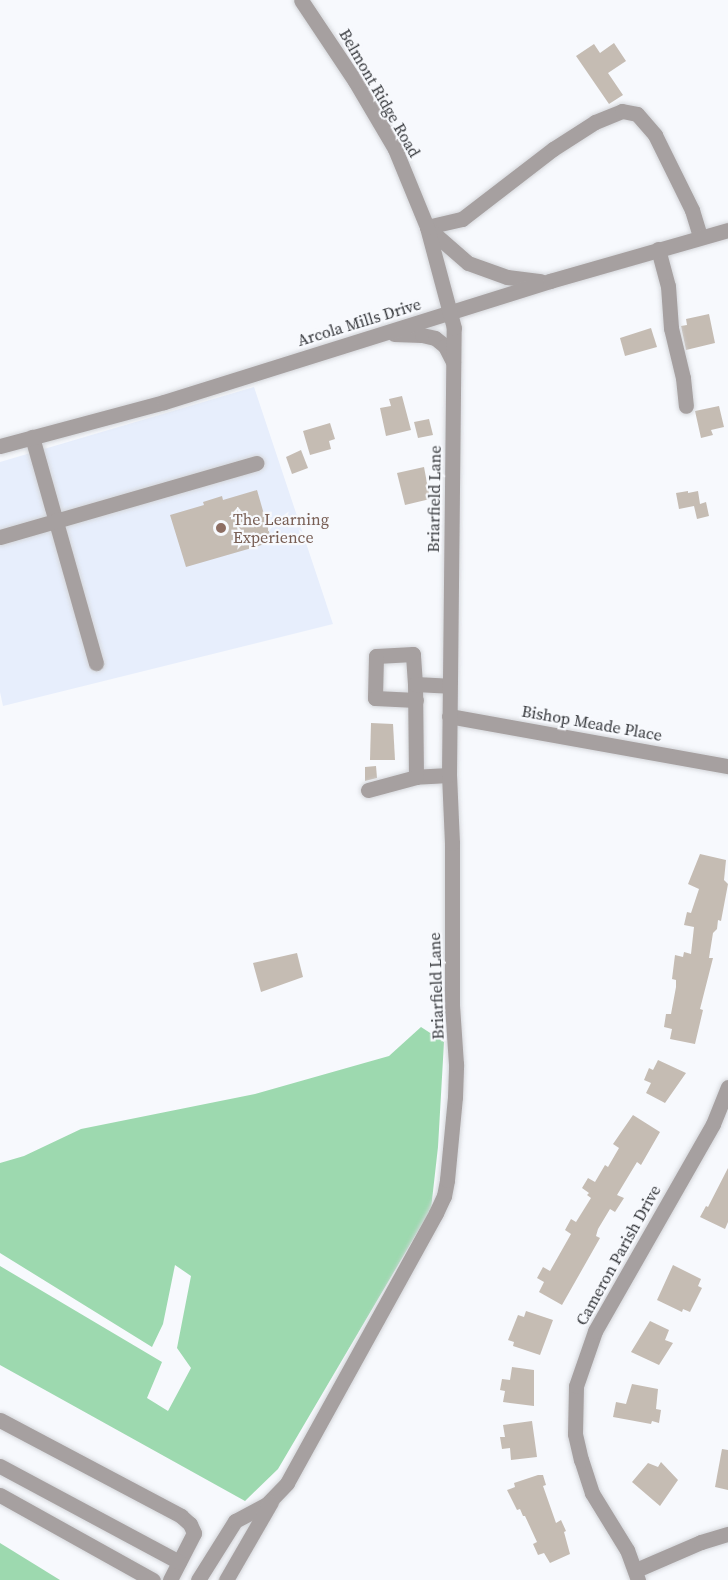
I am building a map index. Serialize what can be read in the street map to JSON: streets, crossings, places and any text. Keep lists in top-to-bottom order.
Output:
{
  "streets": {
    "street": [
      "Belmont Ridge Road",
      "Arcola Mills Drive",
      "Briarfield Lane",
      "Bishop Meade Place",
      "Cameron Parish Drive"
    ]
  },
  "crossings": [
    ["Belmont Ridge Road", "Arcola Mills Drive"],
    ["Belmont Ridge Road", "Briarfield Lane"],
    ["Arcola Mills Drive", "Briarfield Lane"],
    ["Briarfield Lane", "Bishop Meade Place"]
  ],
  "places": ["The Learning Experience"]
}
